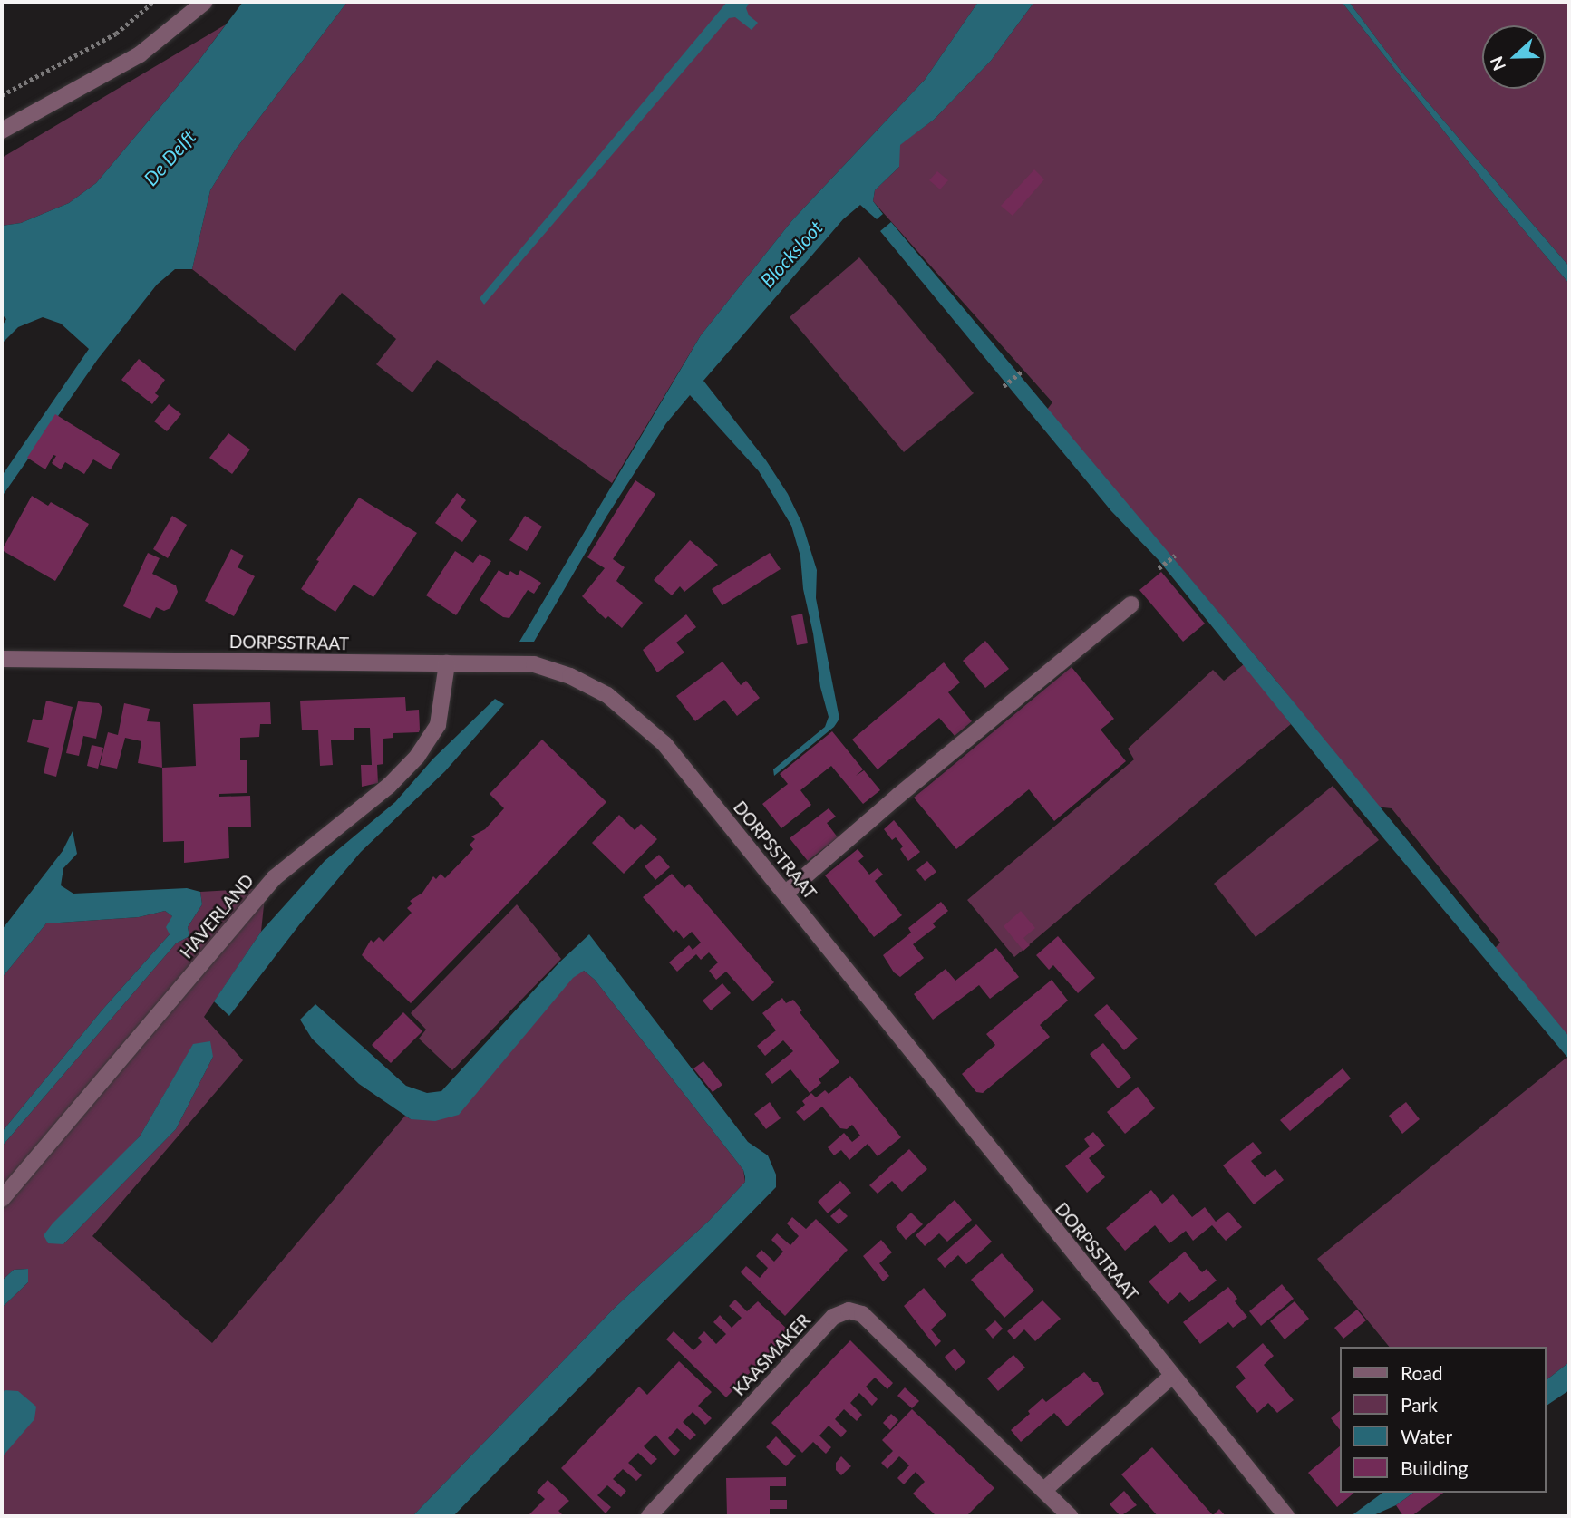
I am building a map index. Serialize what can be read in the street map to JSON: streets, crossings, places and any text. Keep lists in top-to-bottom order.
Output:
{
  "streets": {
    "street": ["DORPSSTRAAT", "HAVERLAND", "KAASMAKER"]
  },
  "crossings": [
    ["DORPSSTRAAT", "HAVERLAND"]
  ],
  "water": ["De Delft", "Blocksloot"],
  "legend": [
    "Road",
    "Park",
    "Water",
    "Building"
  ],
  "north": "left"
}
